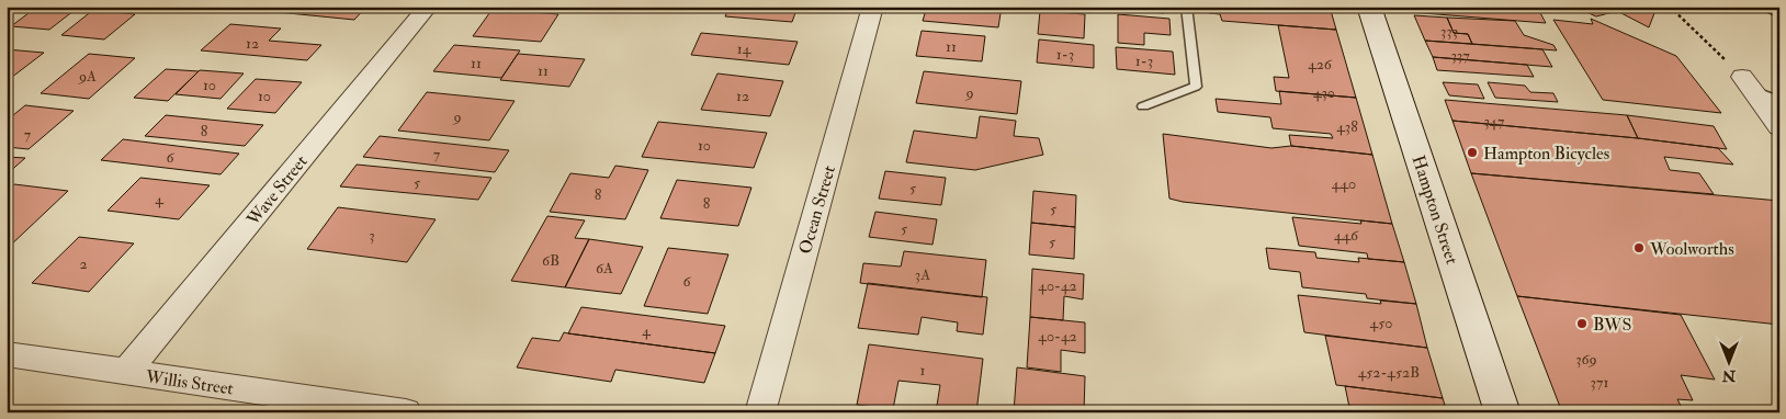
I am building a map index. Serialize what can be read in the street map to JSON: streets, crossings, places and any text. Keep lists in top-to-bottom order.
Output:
{
  "streets": {
    "main road": ["Hampton Street"],
    "street": ["Wave Street", "Ocean Street", "Willis Street"]
  },
  "crossings": [
    ["Wave Street", "Willis Street"]
  ],
  "places": ["Hampton Bicycles", "Woolworths", "BWS"],
  "house_numbers": [
    "333",
    "12",
    "11",
    "14",
    "1-3",
    "337",
    "1-3",
    "11",
    "426",
    "11",
    "9A",
    "10",
    "9",
    "430",
    "10",
    "12",
    "9",
    "347",
    "438",
    "8",
    "7",
    "10",
    "7",
    "6",
    "5",
    "440",
    "5",
    "8",
    "4",
    "8",
    "5",
    "5",
    "3",
    "446",
    "5",
    "6B",
    "2",
    "6A",
    "3A",
    "6",
    "40-42",
    "450",
    "4",
    "40-42",
    "369",
    "1",
    "452-452B",
    "371"
  ],
  "north": "bottom"
}
